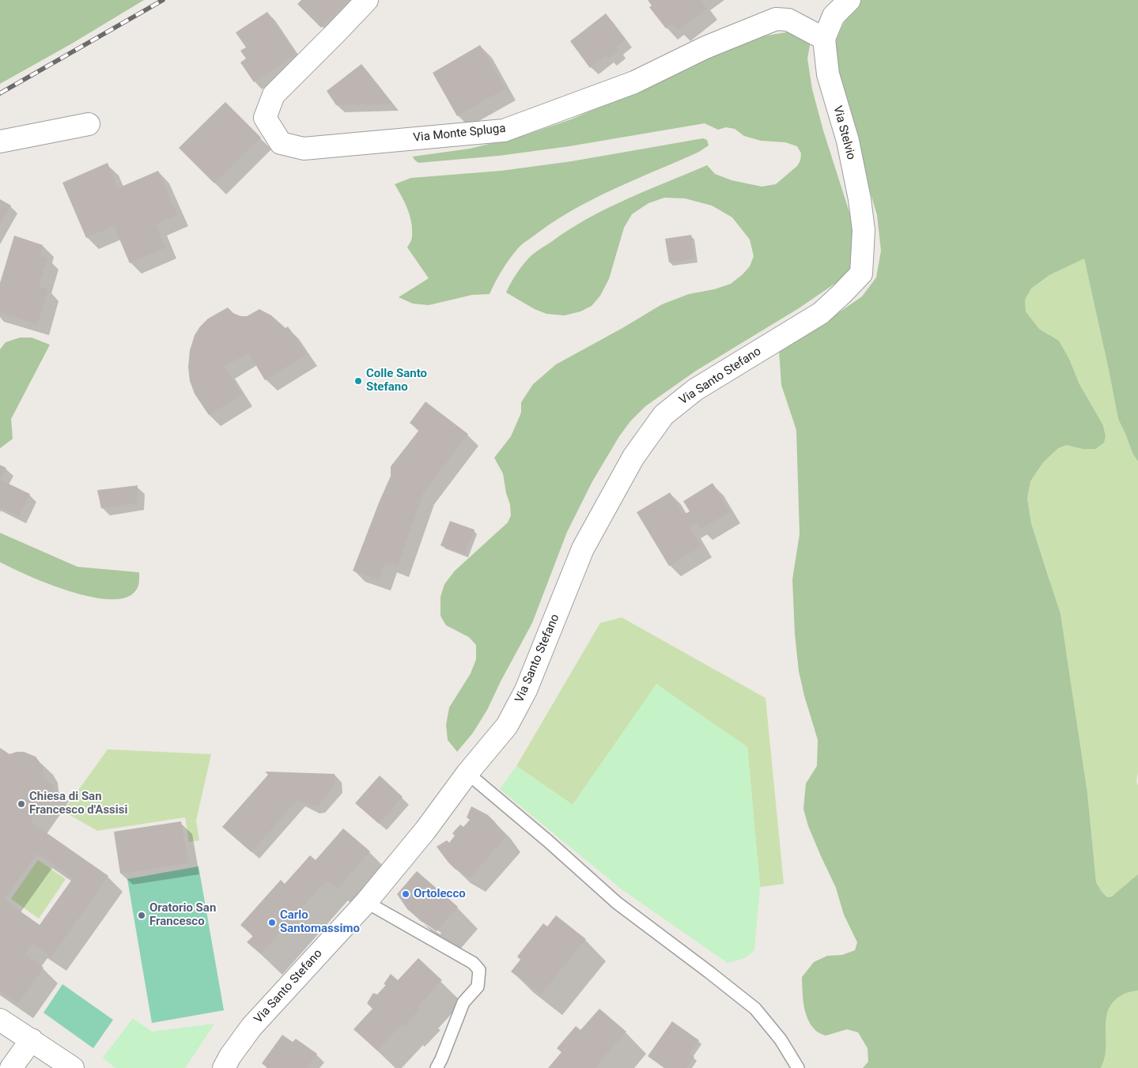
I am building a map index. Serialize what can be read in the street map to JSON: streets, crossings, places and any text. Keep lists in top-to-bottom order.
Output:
{
  "streets": {
    "street": ["Via Stelvio", "Via Monte Spluga", "Via Santo Stefano"]
  },
  "crossings": [
    ["Via Stelvio", "Via Monte Spluga"],
    ["Via Stelvio", "Via Santo Stefano"]
  ],
  "places": [
    "Colle Santo Stefano",
    "Chiesa di San Francesco d'Assisi",
    "Ortolecco",
    "Oratorio San Francesco",
    "Carlo Santomassimo"
  ]
}
